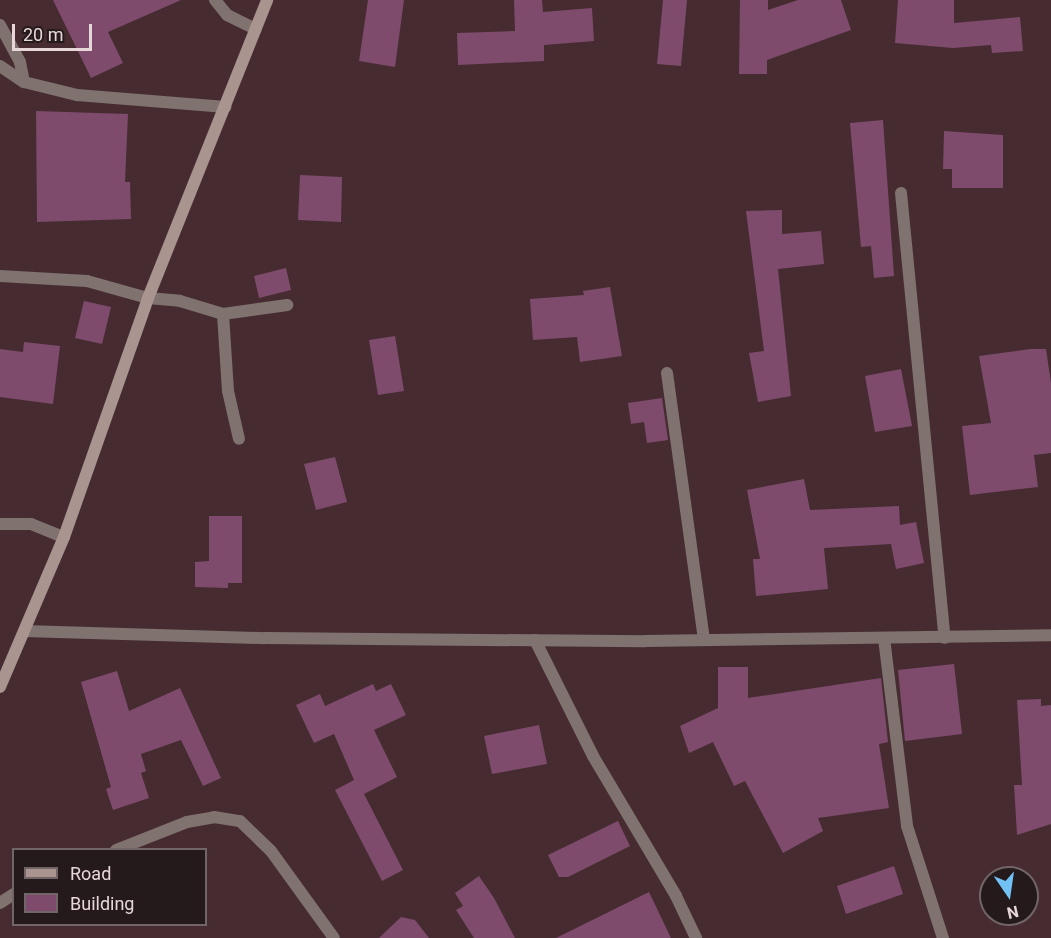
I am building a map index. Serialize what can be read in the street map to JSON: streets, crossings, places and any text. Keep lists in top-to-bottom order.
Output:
{
  "legend": ["Road", "Building"],
  "scale_bar": "20 m",
  "north": "bottom"
}
